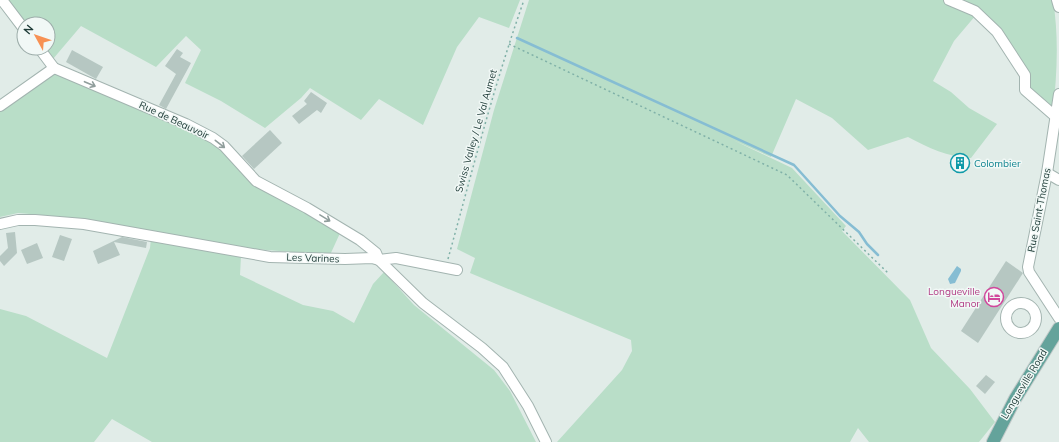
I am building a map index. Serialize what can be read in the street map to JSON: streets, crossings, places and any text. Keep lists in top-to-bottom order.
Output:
{
  "streets": {
    "main road": ["Longueville Road"],
    "street": ["Rue de Beauvoir", "Rue Saint-Thomas", "Les Varines"],
    "path": ["Swiss Valley / Le Val Aumet"]
  },
  "crossings": [
    ["Rue de Beauvoir", "Les Varines"],
    ["Swiss Valley / Le Val Aumet", "Les Varines"]
  ],
  "one_way": ["Rue de Beauvoir"],
  "places": {
    "building": ["Colombier"],
    "hotel": ["Longueville Manor"]
  },
  "north": "top left"
}
